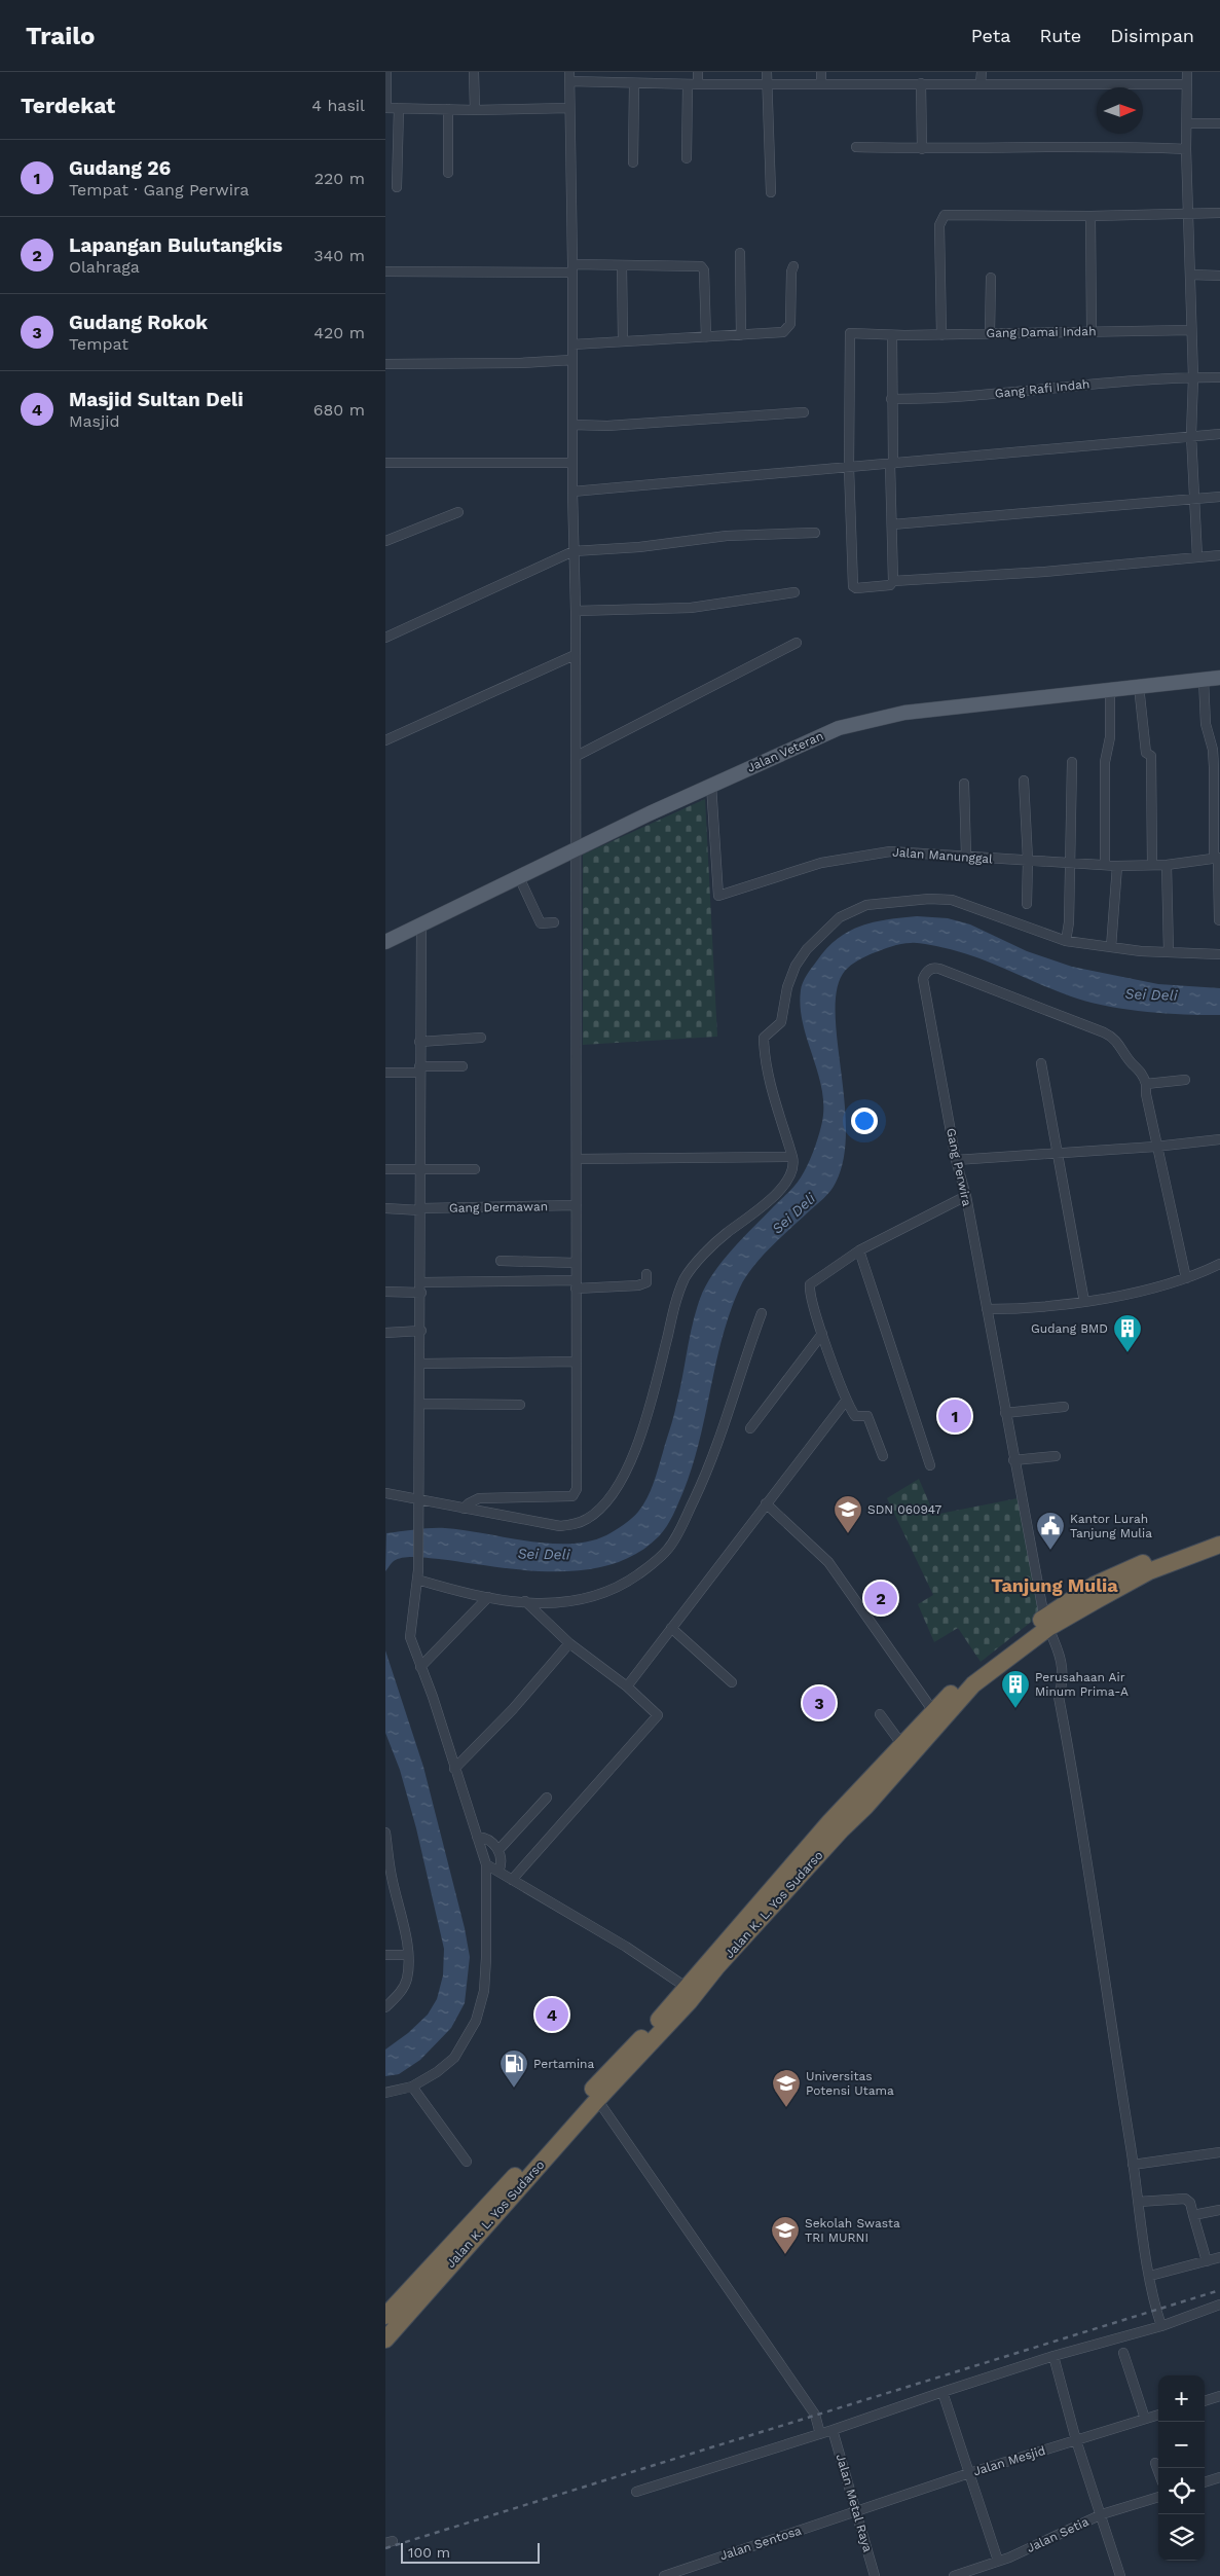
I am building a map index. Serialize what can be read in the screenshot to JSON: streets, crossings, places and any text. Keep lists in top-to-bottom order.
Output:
{
  "streets": {
    "highway": ["Jalan K. L. Yos Sudarso"],
    "main road": ["Jalan Veteran"],
    "street": [
      "Gang Damai Indah",
      "Gang Rafi Indah",
      "Jalan Manunggal",
      "Gang Perwira",
      "Gang Dermawan",
      "Jalan Mesjid",
      "Jalan Metal Raya",
      "Jalan Setia",
      "Jalan Sentosa"
    ]
  },
  "crossings": [
    ["Jalan Veteran", "Jalan Manunggal"],
    ["Gang Perwira", "Jalan K. L. Yos Sudarso"],
    ["Jalan Mesjid", "Jalan Metal Raya"],
    ["Jalan Mesjid", "Jalan Sentosa"],
    ["Jalan Metal Raya", "Jalan Sentosa"]
  ],
  "districts": ["Tanjung Mulia"],
  "water": ["Sei Deli"],
  "places": {
    "building": ["Gudang BMD", "Perusahaan Air Minum Prima-A"],
    "school or university": ["SDN 060947", "Universitas Potensi Utama", "Sekolah Swasta TRI MURNI"],
    "public building": ["Kantor Lurah Tanjung Mulia"],
    "fuel station": ["Pertamina"]
  },
  "scale_bar": "100 m",
  "north": "right",
  "page": {
    "header": "Trailo",
    "nav": ["Peta", "Rute", "Disimpan"],
    "heading": ["Terdekat", "4 hasil"],
    "list": [
      {
        "mark": "1",
        "name": "Gudang 26",
        "note": "Tempat · Gang Perwira",
        "value": "220 m"
      },
      {
        "mark": "2",
        "name": "Lapangan Bulutangkis",
        "note": "Olahraga",
        "value": "340 m"
      },
      {
        "mark": "3",
        "name": "Gudang Rokok",
        "note": "Tempat",
        "value": "420 m"
      },
      {
        "mark": "4",
        "name": "Masjid Sultan Deli",
        "note": "Masjid",
        "value": "680 m"
      }
    ],
    "pins": [
      "1",
      "2",
      "3",
      "4"
    ],
    "map_buttons": ["+", "−"],
    "scale": "100 m"
  }
}
